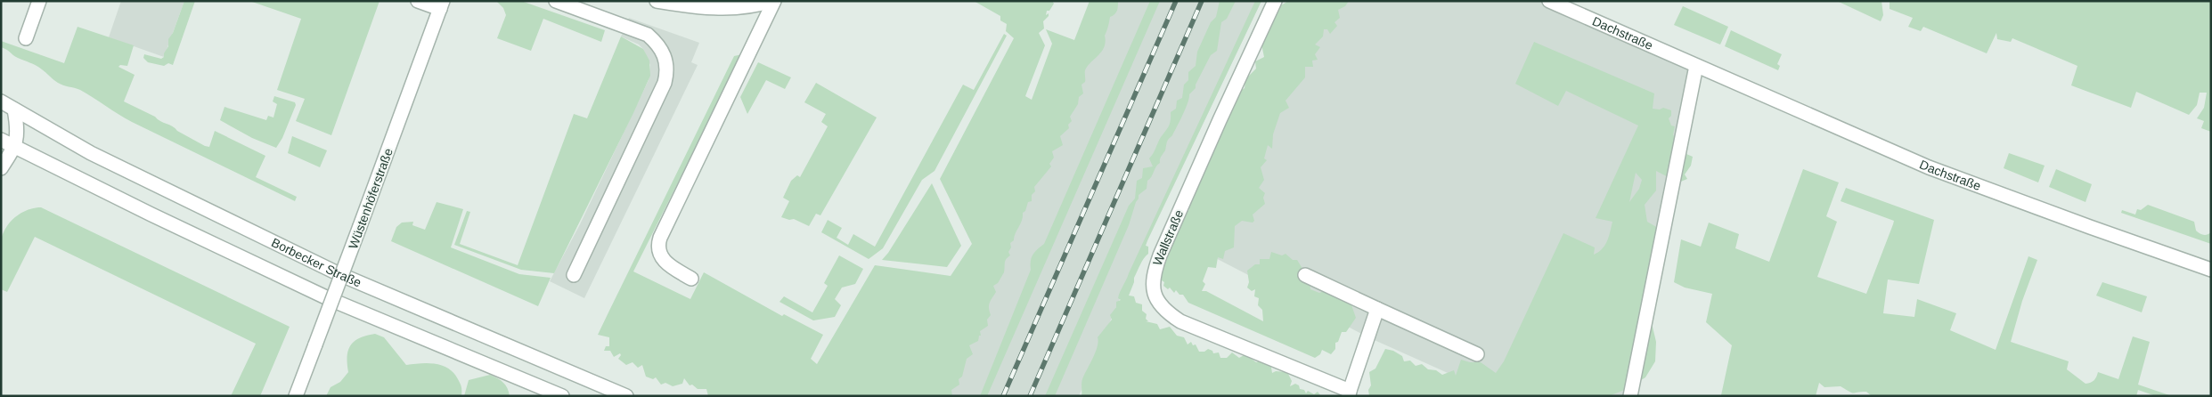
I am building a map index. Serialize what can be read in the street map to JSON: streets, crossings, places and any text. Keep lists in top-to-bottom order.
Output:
{
  "streets": {
    "street": [
      "Dachstraße",
      "Wüstenhöferstraße",
      "Wallstraße",
      "Borbecker Straße"
    ]
  }
}
